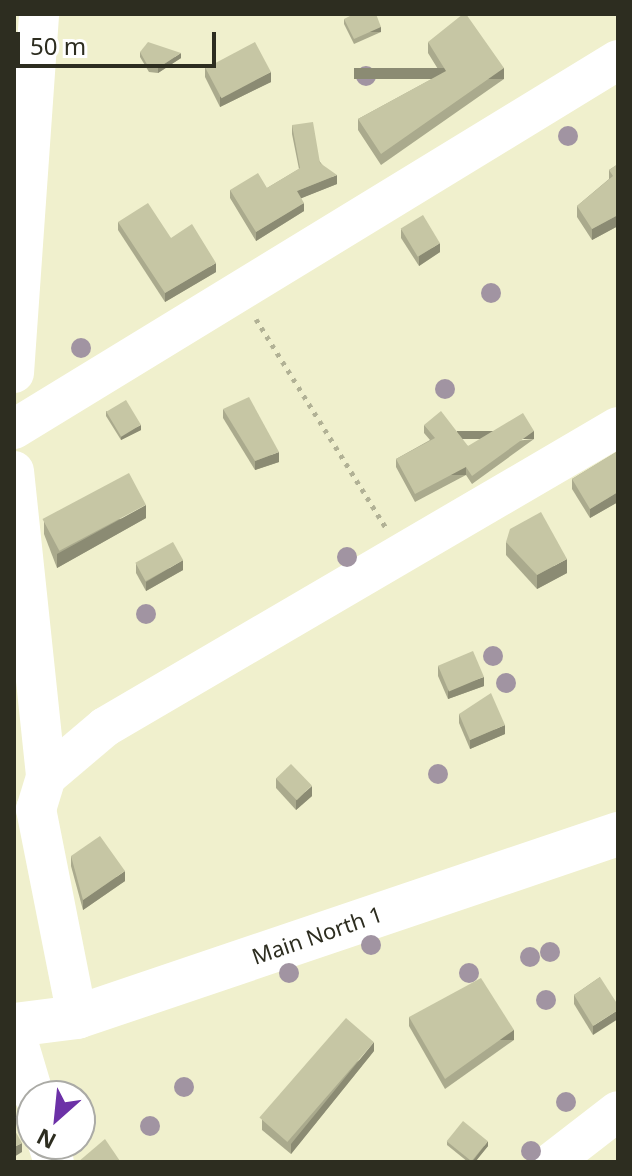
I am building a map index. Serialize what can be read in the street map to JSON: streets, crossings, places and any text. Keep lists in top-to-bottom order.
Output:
{
  "streets": {
    "main road": ["Main North 1"]
  },
  "scale_bar": "50 m",
  "north": "bottom left"
}
